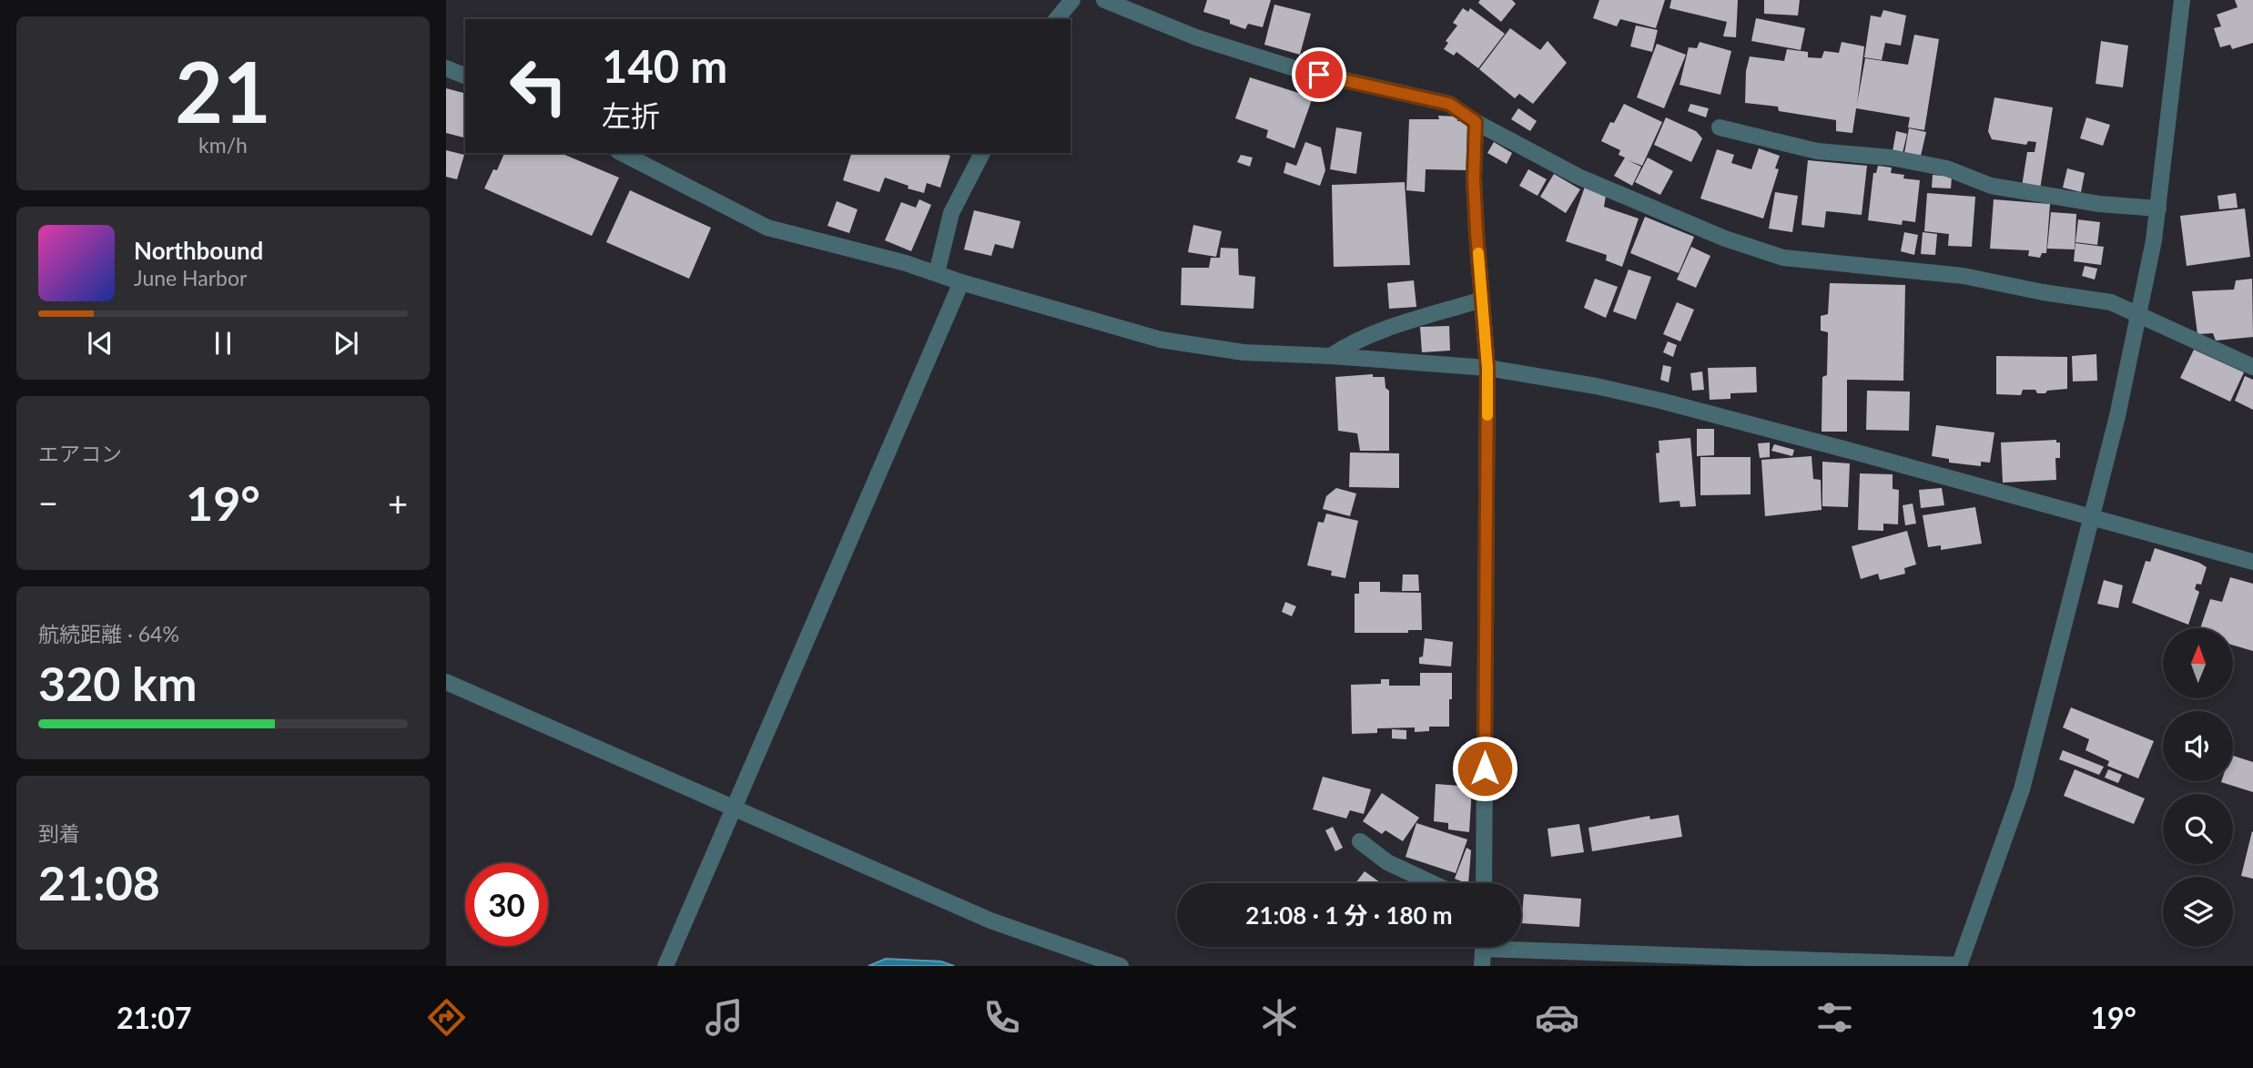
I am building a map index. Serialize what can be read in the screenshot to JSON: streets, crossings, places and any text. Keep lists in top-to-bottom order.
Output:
{
  "north": "top",
  "page": {
    "tile": [
      ["21", "km/h"],
      "エアコン",
      ["航続距離 · 64%", "320 km"],
      ["到着", "21:08"]
    ],
    "turn": ["140 m", "左折"],
    "song": ["Northbound", "June Harbor"],
    "heat": ["−", "19°", "+"],
    "limit": "30",
    "trip": "21:08 · 1 分 · 180 m",
    "tabs": ["21:07", "19°"]
  }
}
